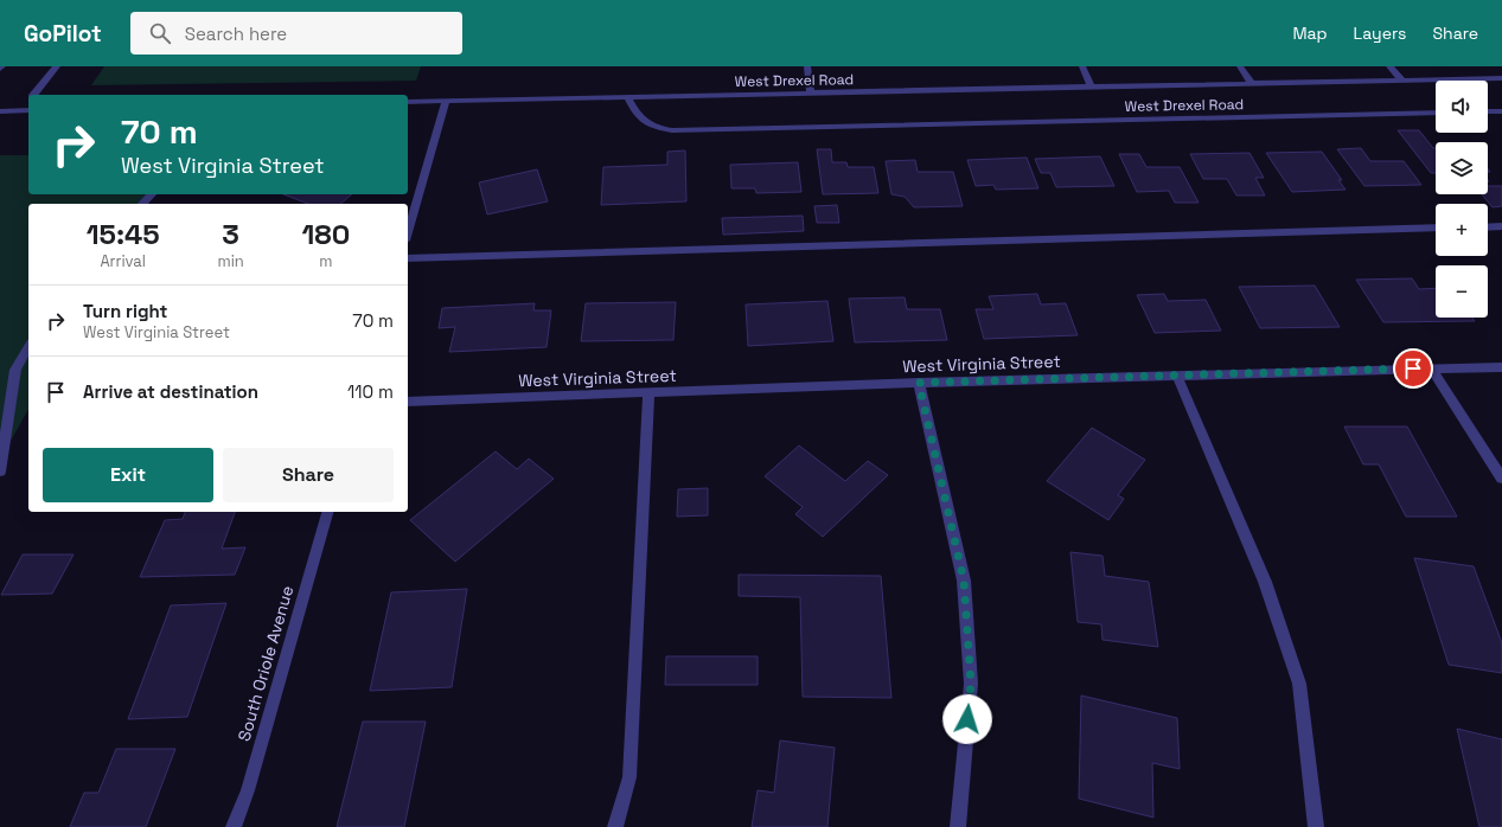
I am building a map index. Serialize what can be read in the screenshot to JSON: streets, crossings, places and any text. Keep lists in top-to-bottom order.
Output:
{
  "streets": {
    "street": ["West Drexel Road", "West Virginia Street", "South Oriole Avenue"]
  },
  "page": {
    "header": "GoPilot",
    "search": "Search here",
    "nav": ["Map", "Layers", "Share"],
    "map_buttons": ["+", "−"],
    "turn": ["70 m", "West Virginia Street"],
    "eta": [
      "15:45",
      "Arrival",
      "3",
      "min",
      "180",
      "m"
    ],
    "list": [
      {
        "name": "Turn right",
        "note": "West Virginia Street",
        "value": "70 m"
      },
      {
        "name": "Arrive at destination",
        "value": "110 m"
      }
    ],
    "buttons": ["Exit", "Share"]
  }
}
